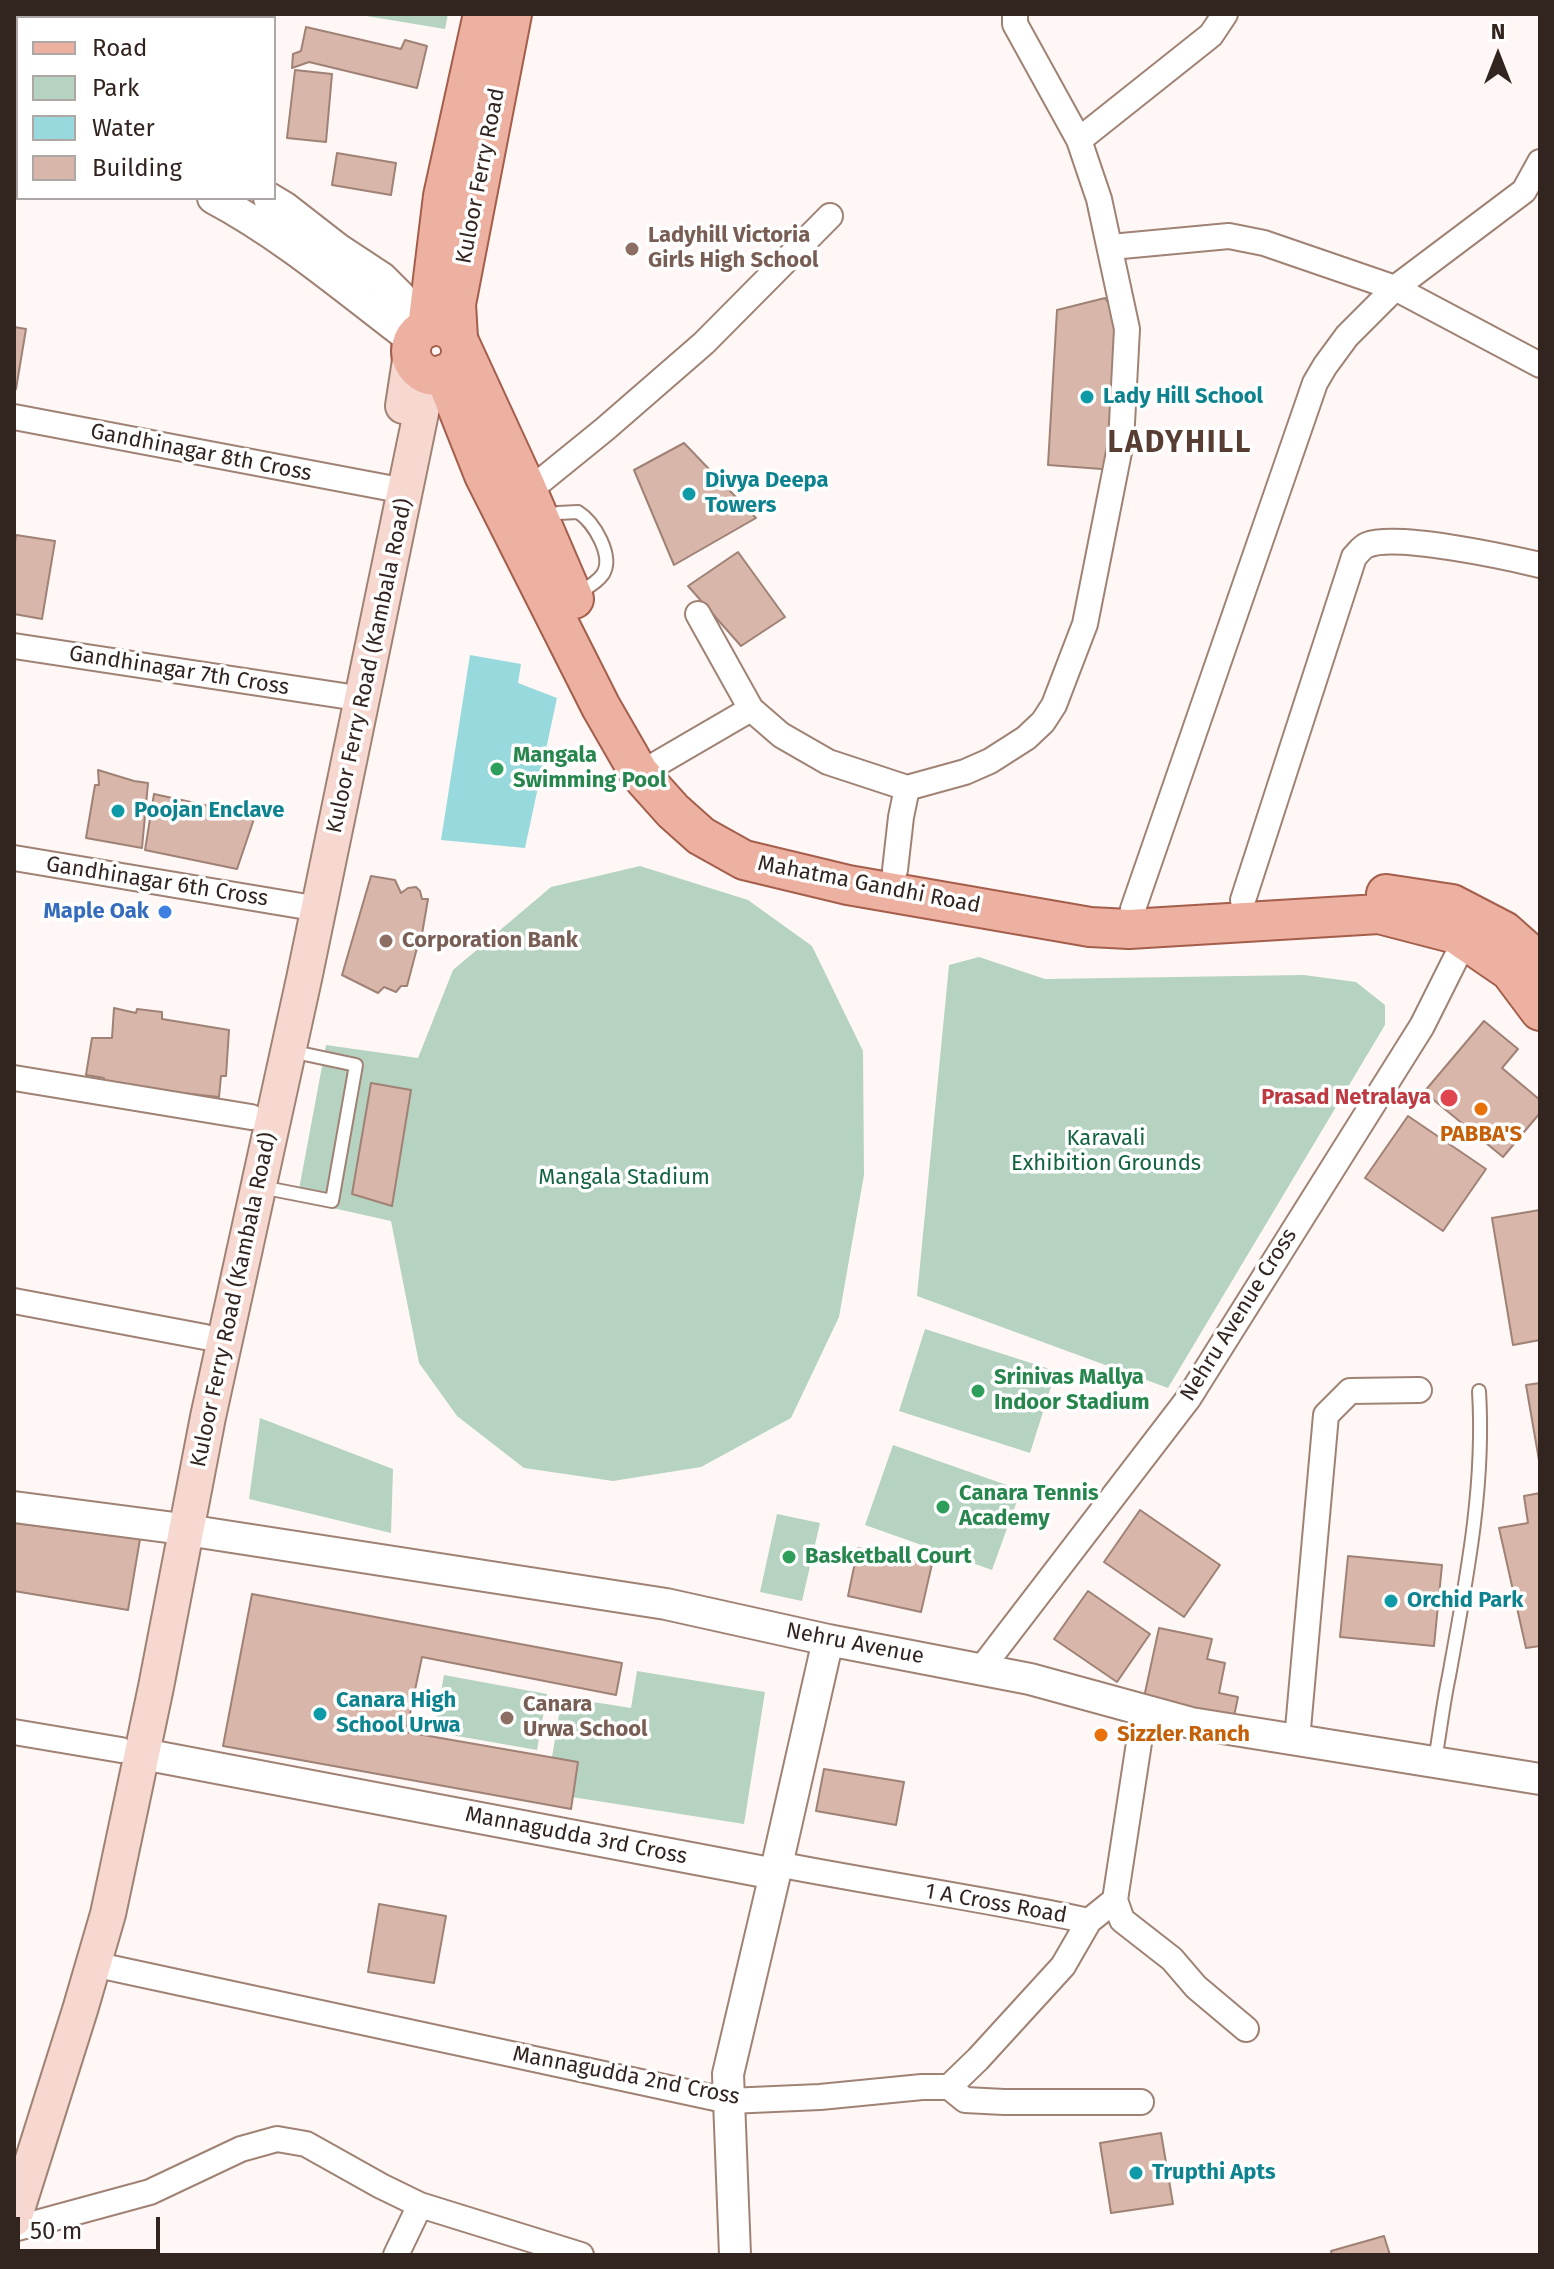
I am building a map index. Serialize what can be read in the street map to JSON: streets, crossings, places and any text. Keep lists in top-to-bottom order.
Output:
{
  "streets": {
    "main road": ["Kuloor Ferry Road", "Kuloor Ferry Road (Kambala Road)", "Mahatma Gandhi Road"],
    "street": [
      "Gandhinagar 8th Cross",
      "Gandhinagar 7th Cross",
      "Gandhinagar 6th Cross",
      "Nehru Avenue Cross",
      "Nehru Avenue",
      "Mannagudda 3rd Cross",
      "1 A Cross Road",
      "Mannagudda 2nd Cross"
    ]
  },
  "crossings": [
    ["Kuloor Ferry Road", "Kuloor Ferry Road (Kambala Road)"],
    ["Kuloor Ferry Road", "Mahatma Gandhi Road"],
    ["Gandhinagar 8th Cross", "Kuloor Ferry Road (Kambala Road)"],
    ["Kuloor Ferry Road (Kambala Road)", "Gandhinagar 7th Cross"],
    ["Kuloor Ferry Road (Kambala Road)", "Gandhinagar 6th Cross"],
    ["Kuloor Ferry Road (Kambala Road)", "Mahatma Gandhi Road"],
    ["Kuloor Ferry Road (Kambala Road)", "Nehru Avenue"],
    ["Kuloor Ferry Road (Kambala Road)", "Mannagudda 3rd Cross"],
    ["Kuloor Ferry Road (Kambala Road)", "Mannagudda 2nd Cross"],
    ["Mahatma Gandhi Road", "Nehru Avenue Cross"],
    ["Nehru Avenue Cross", "Nehru Avenue"],
    ["Mannagudda 3rd Cross", "1 A Cross Road"]
  ],
  "districts": ["LADYHILL"],
  "parks": ["Karavali Exhibition Grounds", "Mangala Stadium"],
  "places": [
    "Ladyhill Victoria Girls High School",
    "Lady Hill School",
    "Divya Deepa Towers",
    "Mangala Swimming Pool",
    "Poojan Enclave",
    "Maple Oak",
    "Corporation Bank",
    "Prasad Netralaya",
    "PABBA'S",
    "Srinivas Mallya Indoor Stadium",
    "Canara Tennis Academy",
    "Basketball Court",
    "Orchid Park",
    "Canara High School Urwa",
    "Canara Urwa School",
    "Sizzler Ranch",
    "Trupthi Apts"
  ],
  "legend": [
    "Road",
    "Park",
    "Water",
    "Building"
  ],
  "scale_bar": "50 m",
  "north": "top"
}
